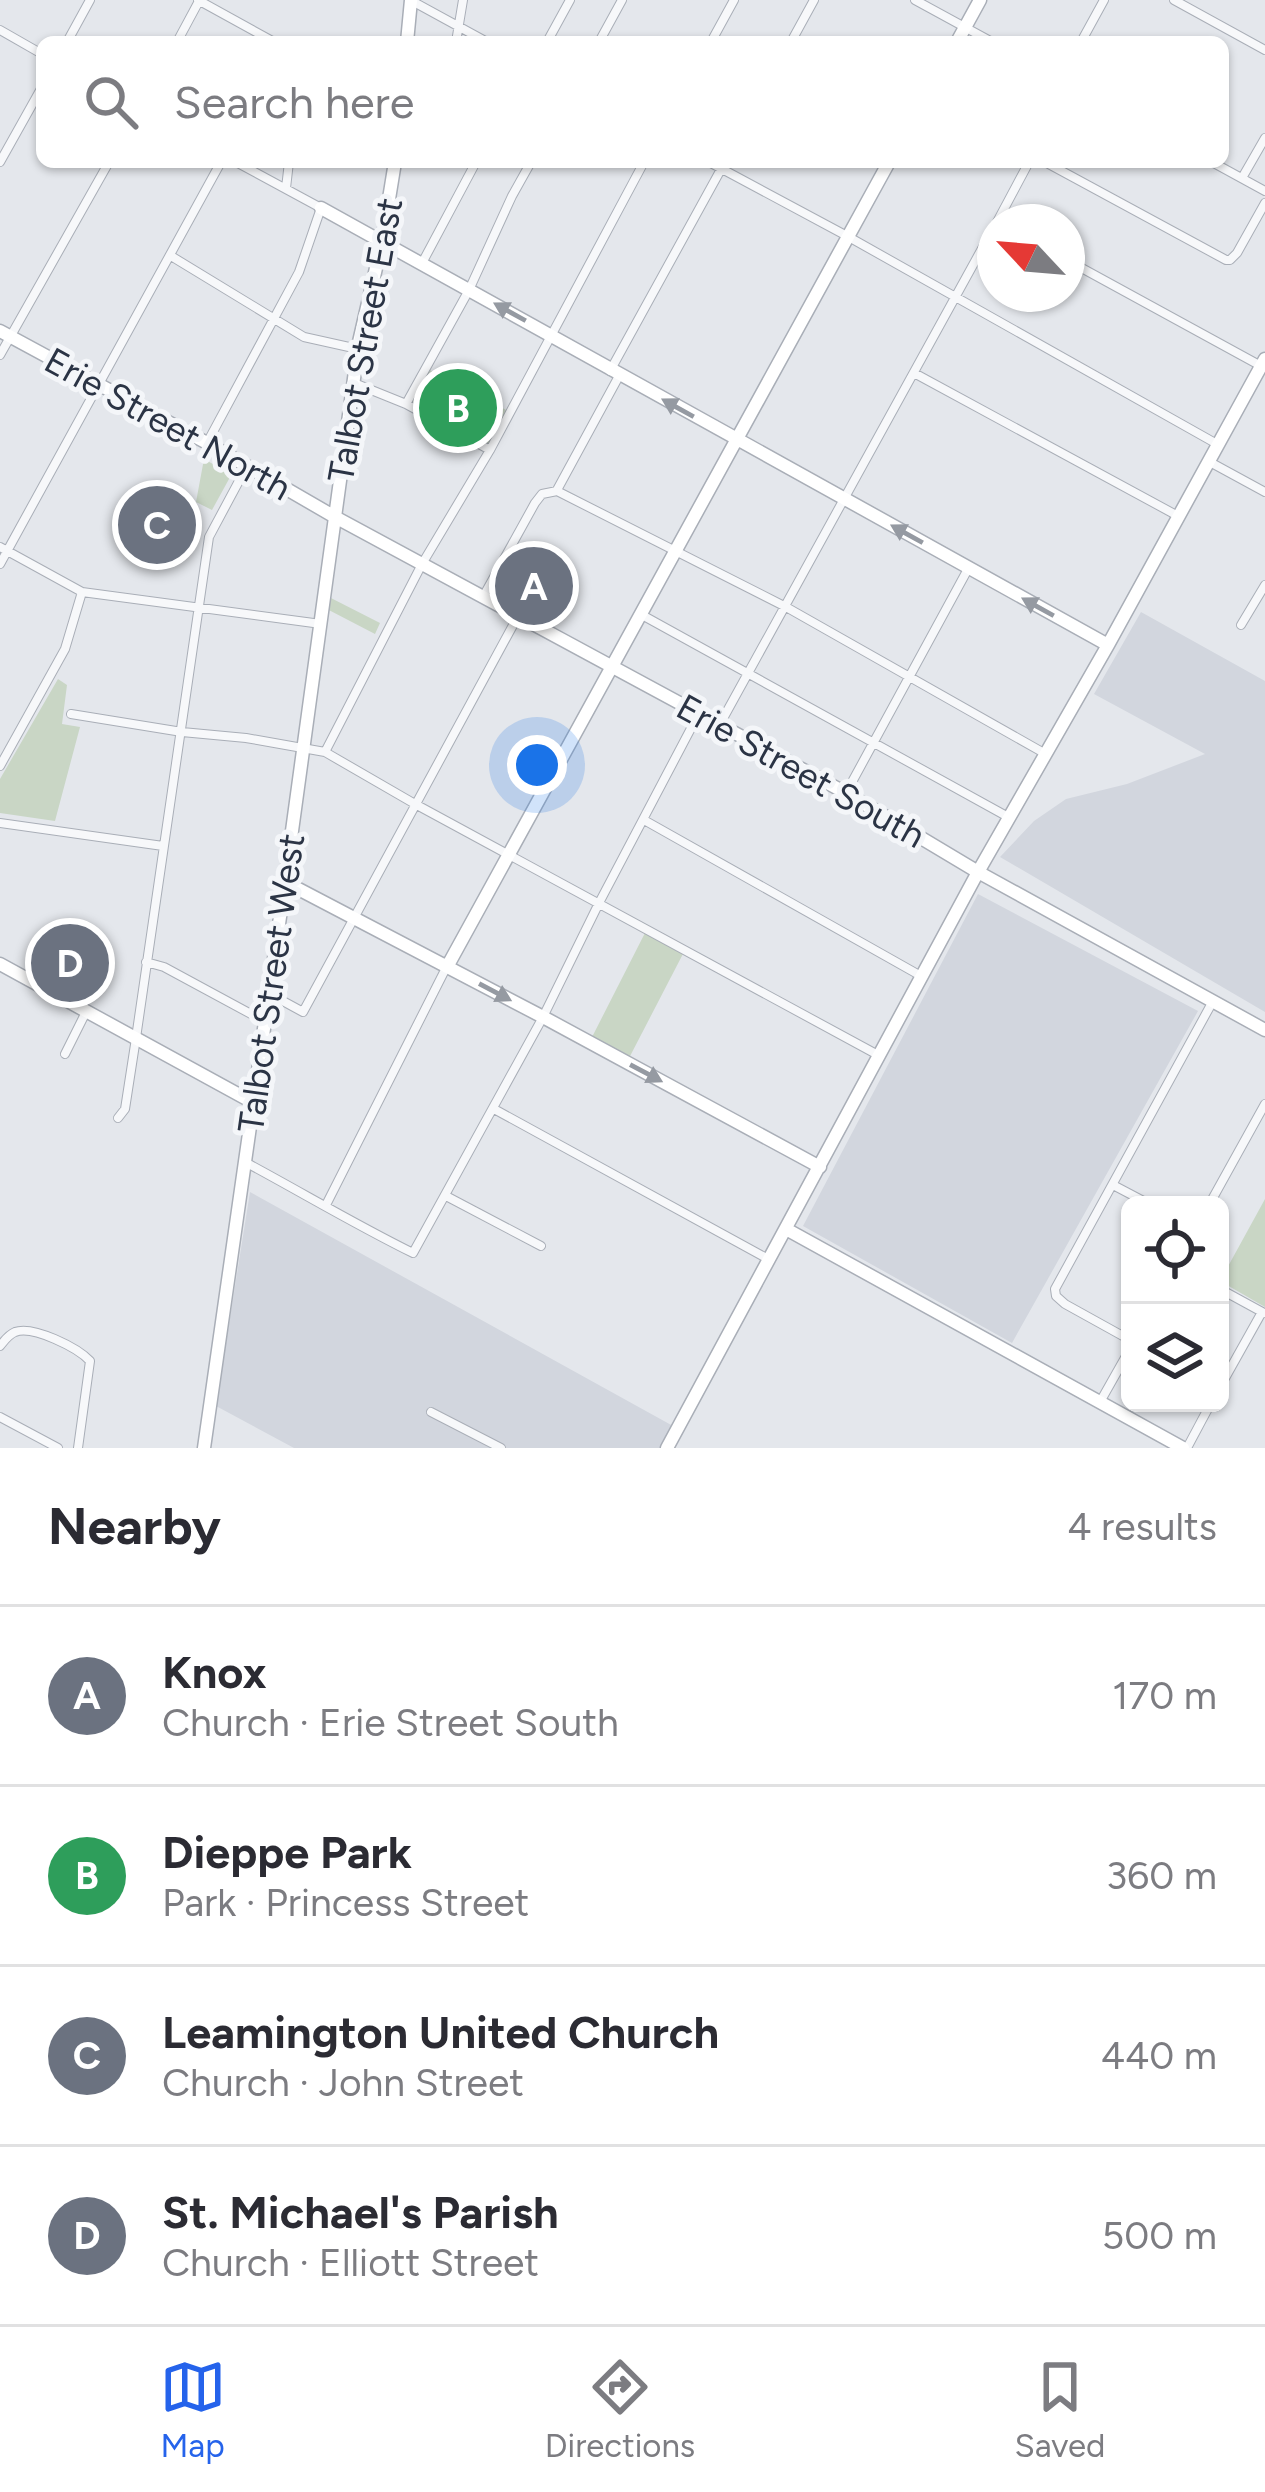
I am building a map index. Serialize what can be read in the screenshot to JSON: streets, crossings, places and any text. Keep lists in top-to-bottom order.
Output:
{
  "streets": {
    "street": [
      "Talbot Street East",
      "Erie Street North",
      "Erie Street South",
      "Talbot Street West"
    ]
  },
  "crossings": [
    ["Talbot Street East", "Erie Street North"],
    ["Talbot Street East", "Erie Street South"],
    ["Talbot Street East", "Talbot Street West"],
    ["Erie Street North", "Erie Street South"],
    ["Erie Street North", "Talbot Street West"],
    ["Erie Street South", "Talbot Street West"]
  ],
  "north": "top left",
  "page": {
    "search": "Search here",
    "pins": [
      "B",
      "C",
      "A",
      "D"
    ],
    "heading": ["Nearby", "4 results"],
    "list": [
      {
        "mark": "A",
        "name": "Knox",
        "note": "Church · Erie Street South",
        "value": "170 m"
      },
      {
        "mark": "B",
        "name": "Dieppe Park",
        "note": "Park · Princess Street",
        "value": "360 m"
      },
      {
        "mark": "C",
        "name": "Leamington United Church",
        "note": "Church · John Street",
        "value": "440 m"
      },
      {
        "mark": "D",
        "name": "St. Michael's Parish",
        "note": "Church · Elliott Street",
        "value": "500 m"
      }
    ],
    "nav": ["Map", "Directions", "Saved"]
  }
}
